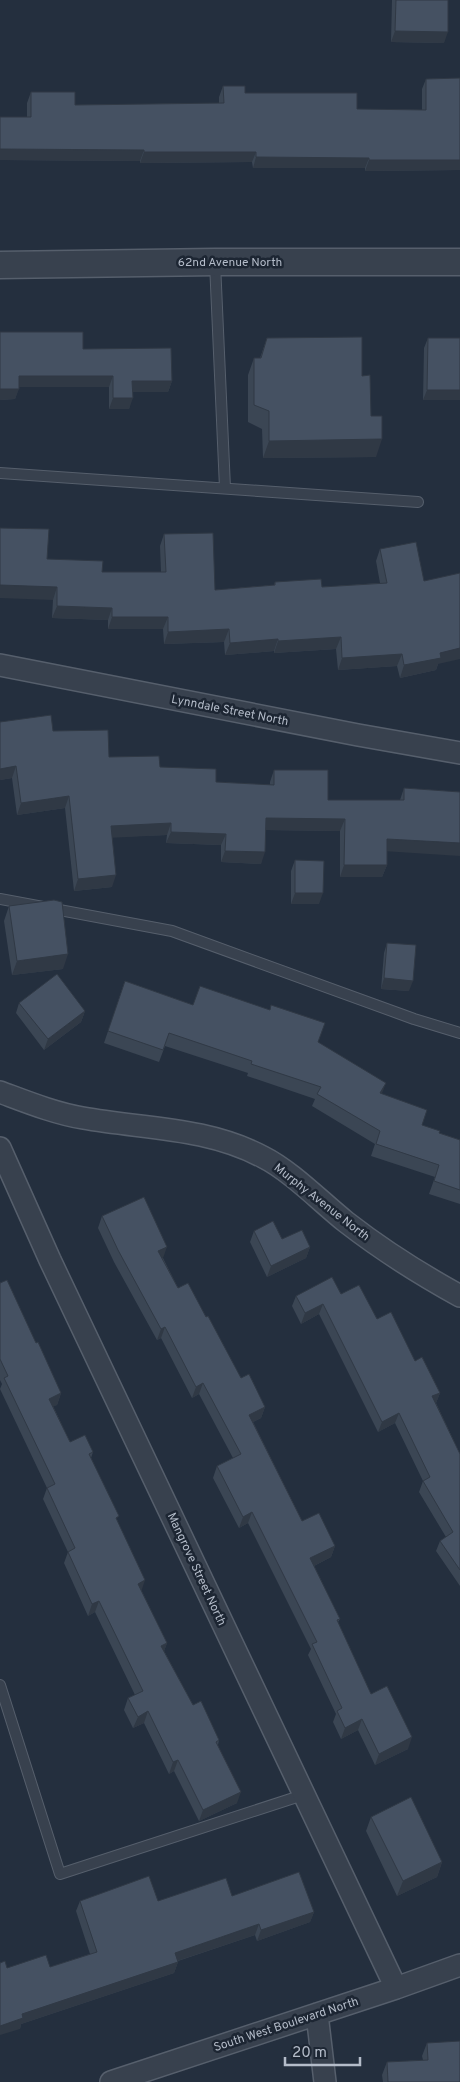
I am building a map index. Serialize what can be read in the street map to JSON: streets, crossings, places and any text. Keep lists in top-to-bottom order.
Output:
{
  "streets": {
    "street": [
      "62nd Avenue North",
      "Lynndale Street North",
      "Murphy Avenue North",
      "Mangrove Street North",
      "South West Boulevard North"
    ]
  },
  "crossings": [
    ["Mangrove Street North", "South West Boulevard North"]
  ],
  "scale_bar": "20 m"
}
